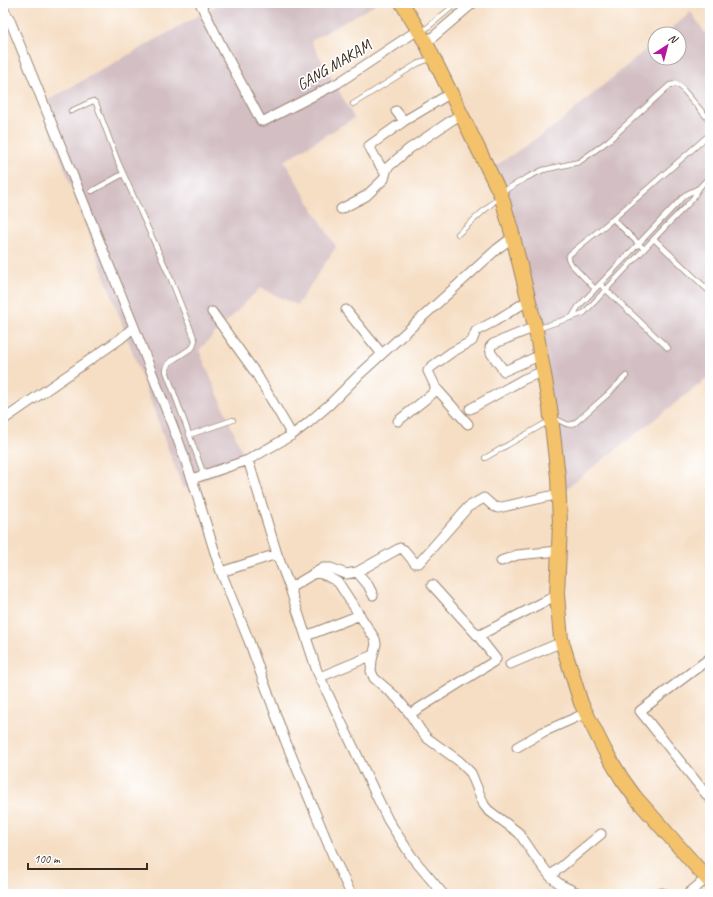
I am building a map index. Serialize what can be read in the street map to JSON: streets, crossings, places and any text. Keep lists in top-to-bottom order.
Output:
{
  "streets": {
    "street": ["GANG MAKAM"]
  },
  "scale_bar": "100 m",
  "north": "top right"
}
